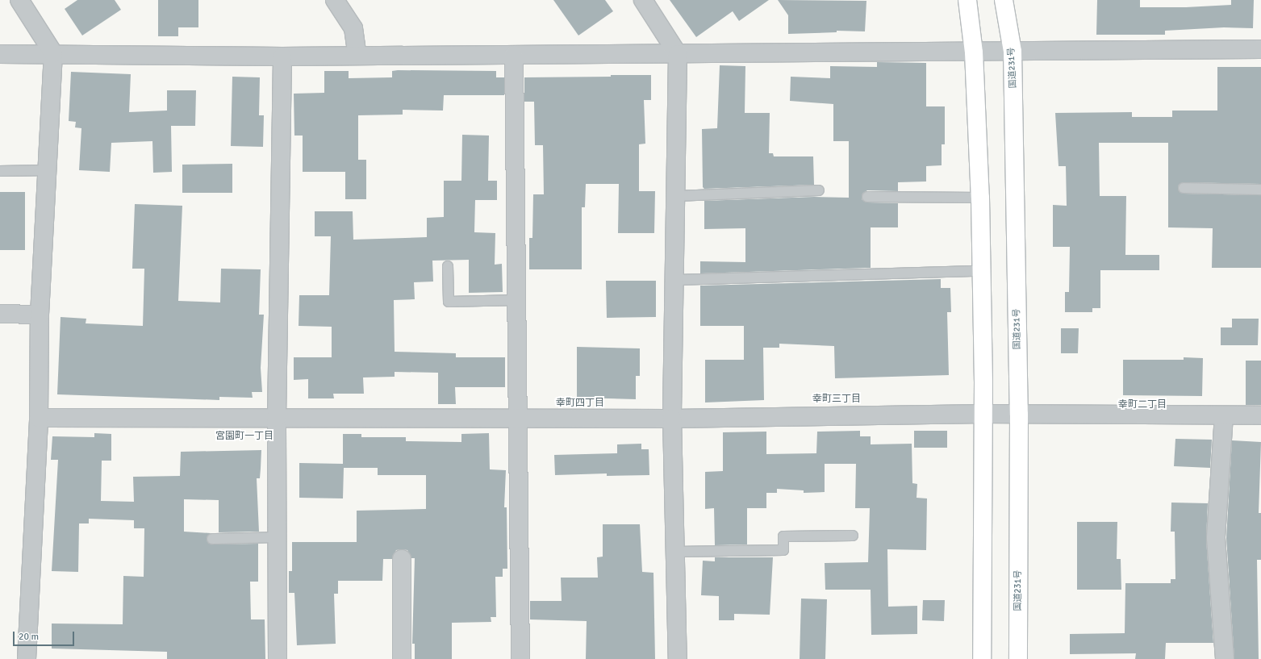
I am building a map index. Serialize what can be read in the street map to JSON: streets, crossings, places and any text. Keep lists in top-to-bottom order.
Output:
{
  "streets": {
    "highway": ["国道231号"]
  },
  "districts": [
    "幸町三丁目",
    "幸町四丁目",
    "幸町二丁目",
    "宮園町一丁目"
  ],
  "scale_bar": "20 m"
}
